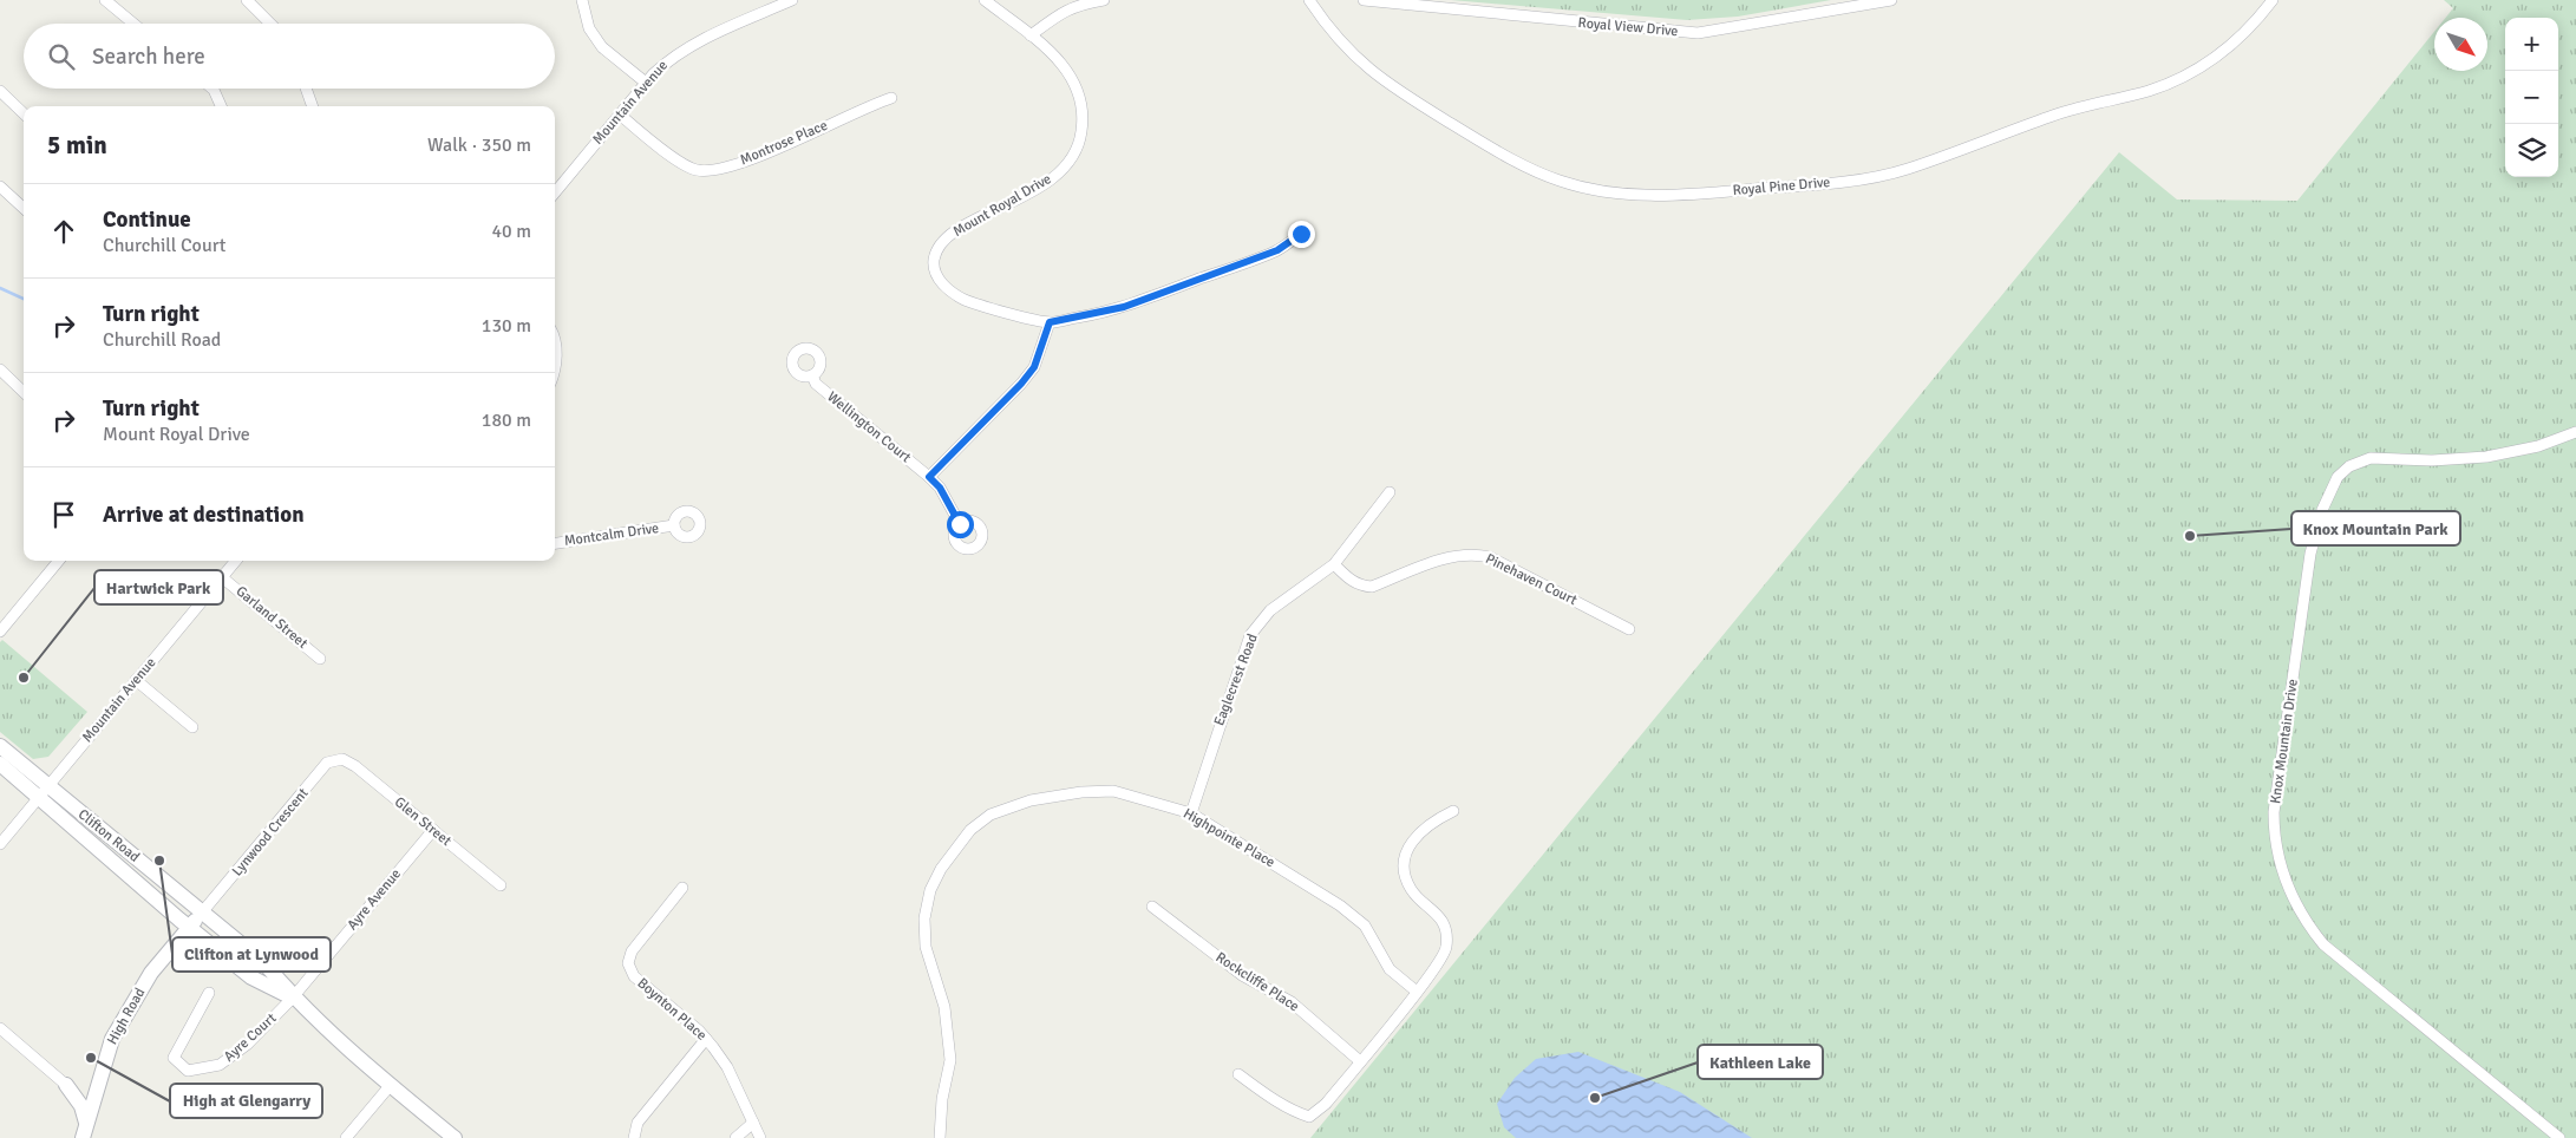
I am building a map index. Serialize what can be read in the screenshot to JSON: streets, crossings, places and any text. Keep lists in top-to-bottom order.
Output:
{
  "streets": {
    "main road": ["Clifton Road", "High Road"],
    "street": [
      "Royal View Drive",
      "Mountain Avenue",
      "Montrose Place",
      "Royal Pine Drive",
      "Mount Royal Drive",
      "Wellington Court",
      "Montcalm Drive",
      "Pinehaven Court",
      "Garland Street",
      "Eaglecrest Road",
      "Knox Mountain Drive",
      "Glen Street",
      "Lynwood Crescent",
      "Highpointe Place",
      "Ayre Avenue",
      "Rockcliffe Place",
      "Boynton Place",
      "Ayre Court"
    ]
  },
  "crossings": [
    ["Mountain Avenue", "Montrose Place"],
    ["Mountain Avenue", "Garland Street"],
    ["Mountain Avenue", "Clifton Road"],
    ["Pinehaven Court", "Eaglecrest Road"],
    ["Eaglecrest Road", "Highpointe Place"],
    ["Glen Street", "Lynwood Crescent"],
    ["Glen Street", "Ayre Avenue"],
    ["Lynwood Crescent", "Clifton Road"],
    ["Lynwood Crescent", "High Road"],
    ["Clifton Road", "Ayre Avenue"],
    ["Clifton Road", "High Road"],
    ["Clifton Road", "Ayre Court"],
    ["Ayre Avenue", "Ayre Court"]
  ],
  "places": [
    "Knox Mountain Park",
    "Hartwick Park",
    "Clifton at Lynwood",
    "High at Glengarry",
    "Kathleen Lake"
  ],
  "north": "bottom right",
  "page": {
    "map_buttons": ["+", "−"],
    "search": "Search here",
    "heading": ["5 min", "Walk · 350 m"],
    "list": [
      ["Continue", "Churchill Court", "40 m"],
      ["Turn right", "Churchill Road", "130 m"],
      ["Turn right", "Mount Royal Drive", "180 m"],
      "Arrive at destination"
    ]
  }
}
